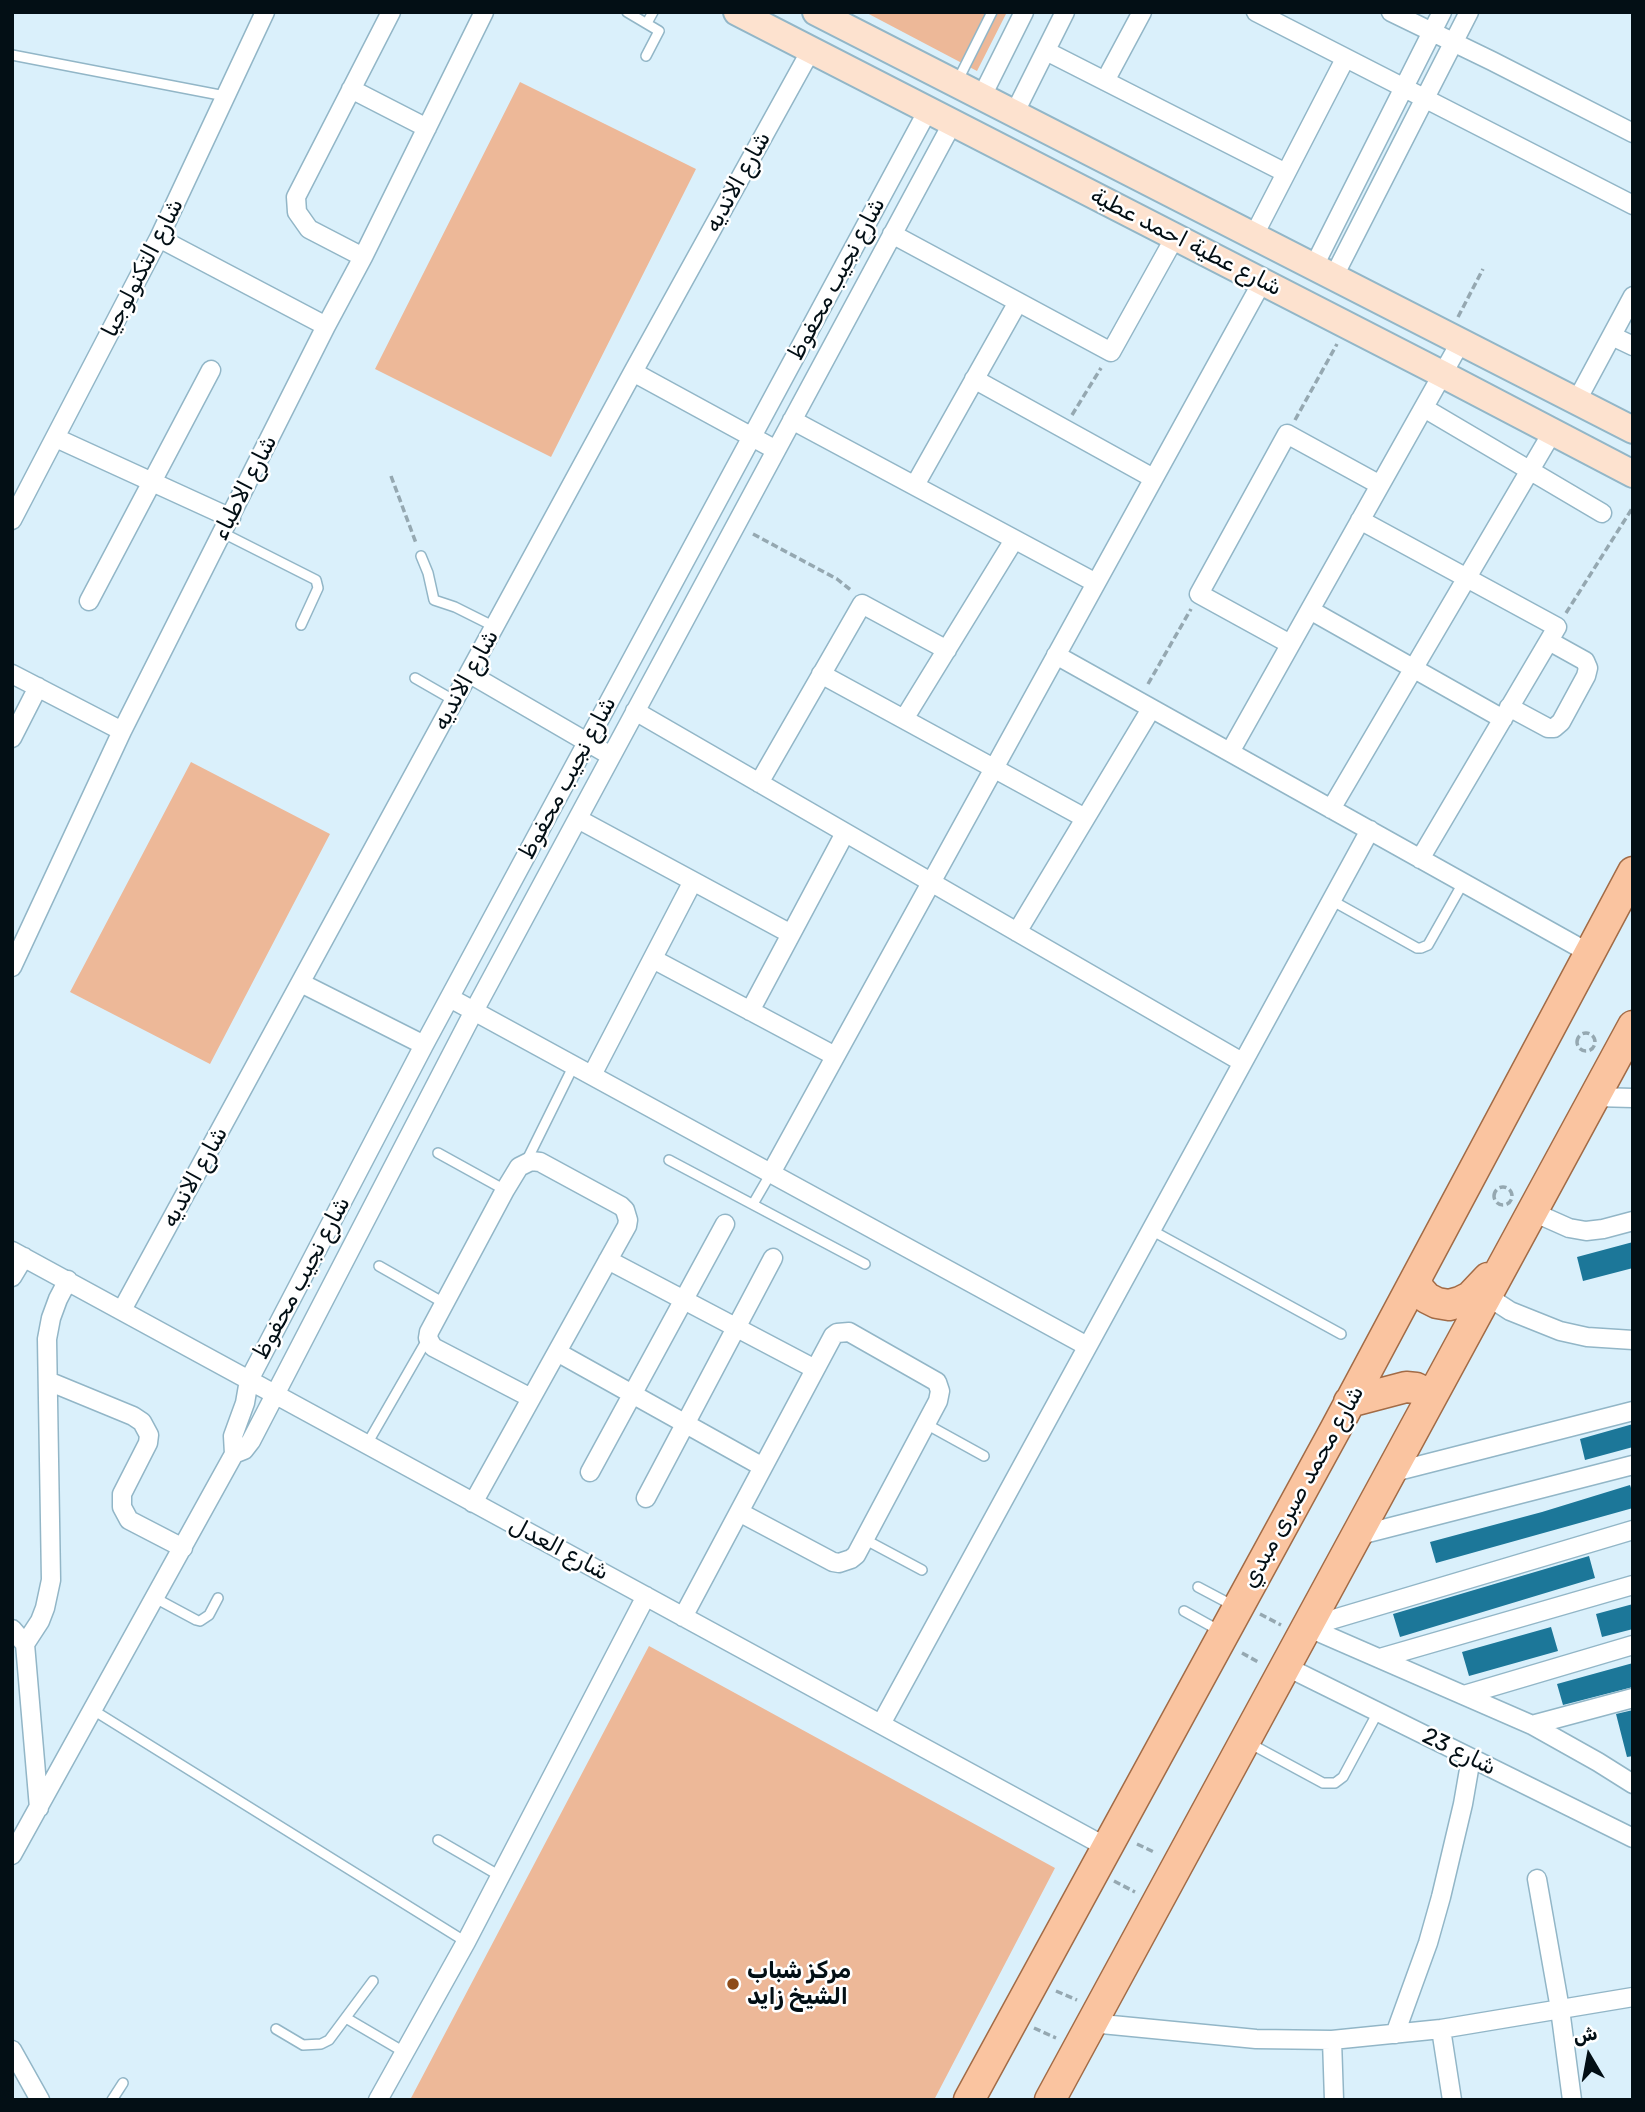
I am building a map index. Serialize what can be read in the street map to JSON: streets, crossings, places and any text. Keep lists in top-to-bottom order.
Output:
{
  "streets": {
    "main road": ["شارع محمد صبرى مبدي"],
    "street": [
      "شارع الانديه",
      "شارع عطية احمد عطية",
      "شارع التكنولوجيا",
      "شارع نجيب محفوظ",
      "شارع الاطباء",
      "شارع العدل",
      "شارع 23"
    ]
  },
  "crossings": [
    ["شارع الانديه", "شارع عطية احمد عطية"],
    ["شارع الانديه", "شارع العدل"],
    ["شارع عطية احمد عطية", "شارع نجيب محفوظ"],
    ["شارع نجيب محفوظ", "شارع العدل"],
    ["شارع محمد صبرى مبدي", "شارع العدل"]
  ],
  "places": ["مركز شباب الشيخ زايد"],
  "north": "top"
}
